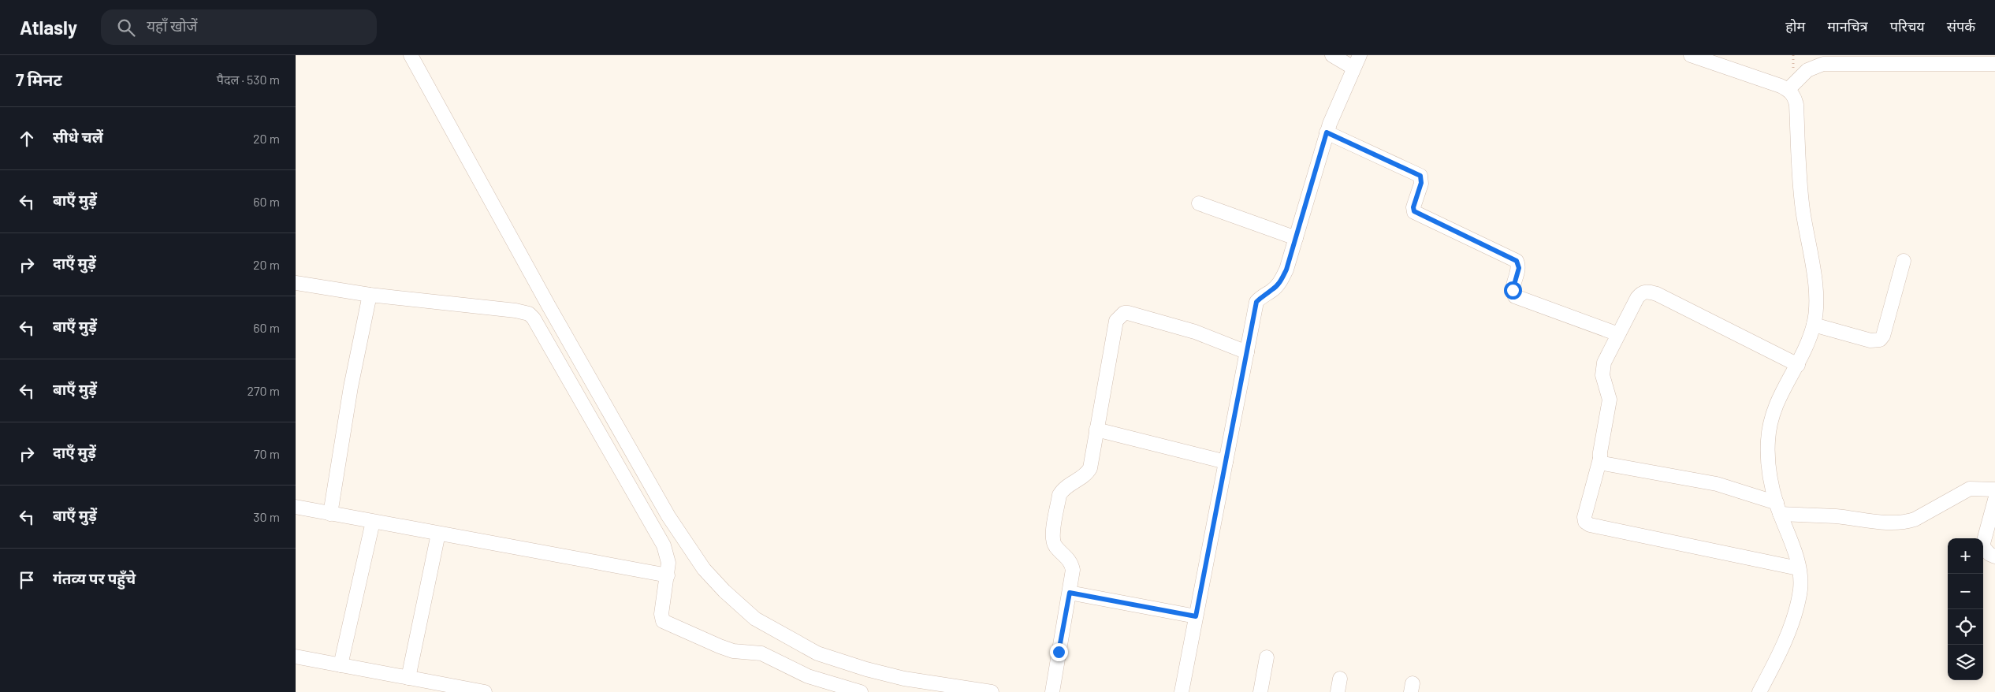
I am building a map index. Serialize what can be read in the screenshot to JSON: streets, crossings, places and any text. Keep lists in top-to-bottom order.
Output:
{
  "page": {
    "header": "Atlasly",
    "search": "यहाँ खोजें",
    "nav": [
      "होम",
      "मानचित्र",
      "परिचय",
      "संपर्क"
    ],
    "heading": ["7 मिनट", "पैदल · 530 m"],
    "list": [
      ["सीधे चलें", "20 m"],
      ["बाएँ मुड़ें", "60 m"],
      ["दाएँ मुड़ें", "20 m"],
      ["बाएँ मुड़ें", "60 m"],
      ["बाएँ मुड़ें", "270 m"],
      ["दाएँ मुड़ें", "70 m"],
      ["बाएँ मुड़ें", "30 m"],
      "गंतव्य पर पहुँचे"
    ],
    "map_buttons": ["+", "−"]
  }
}
